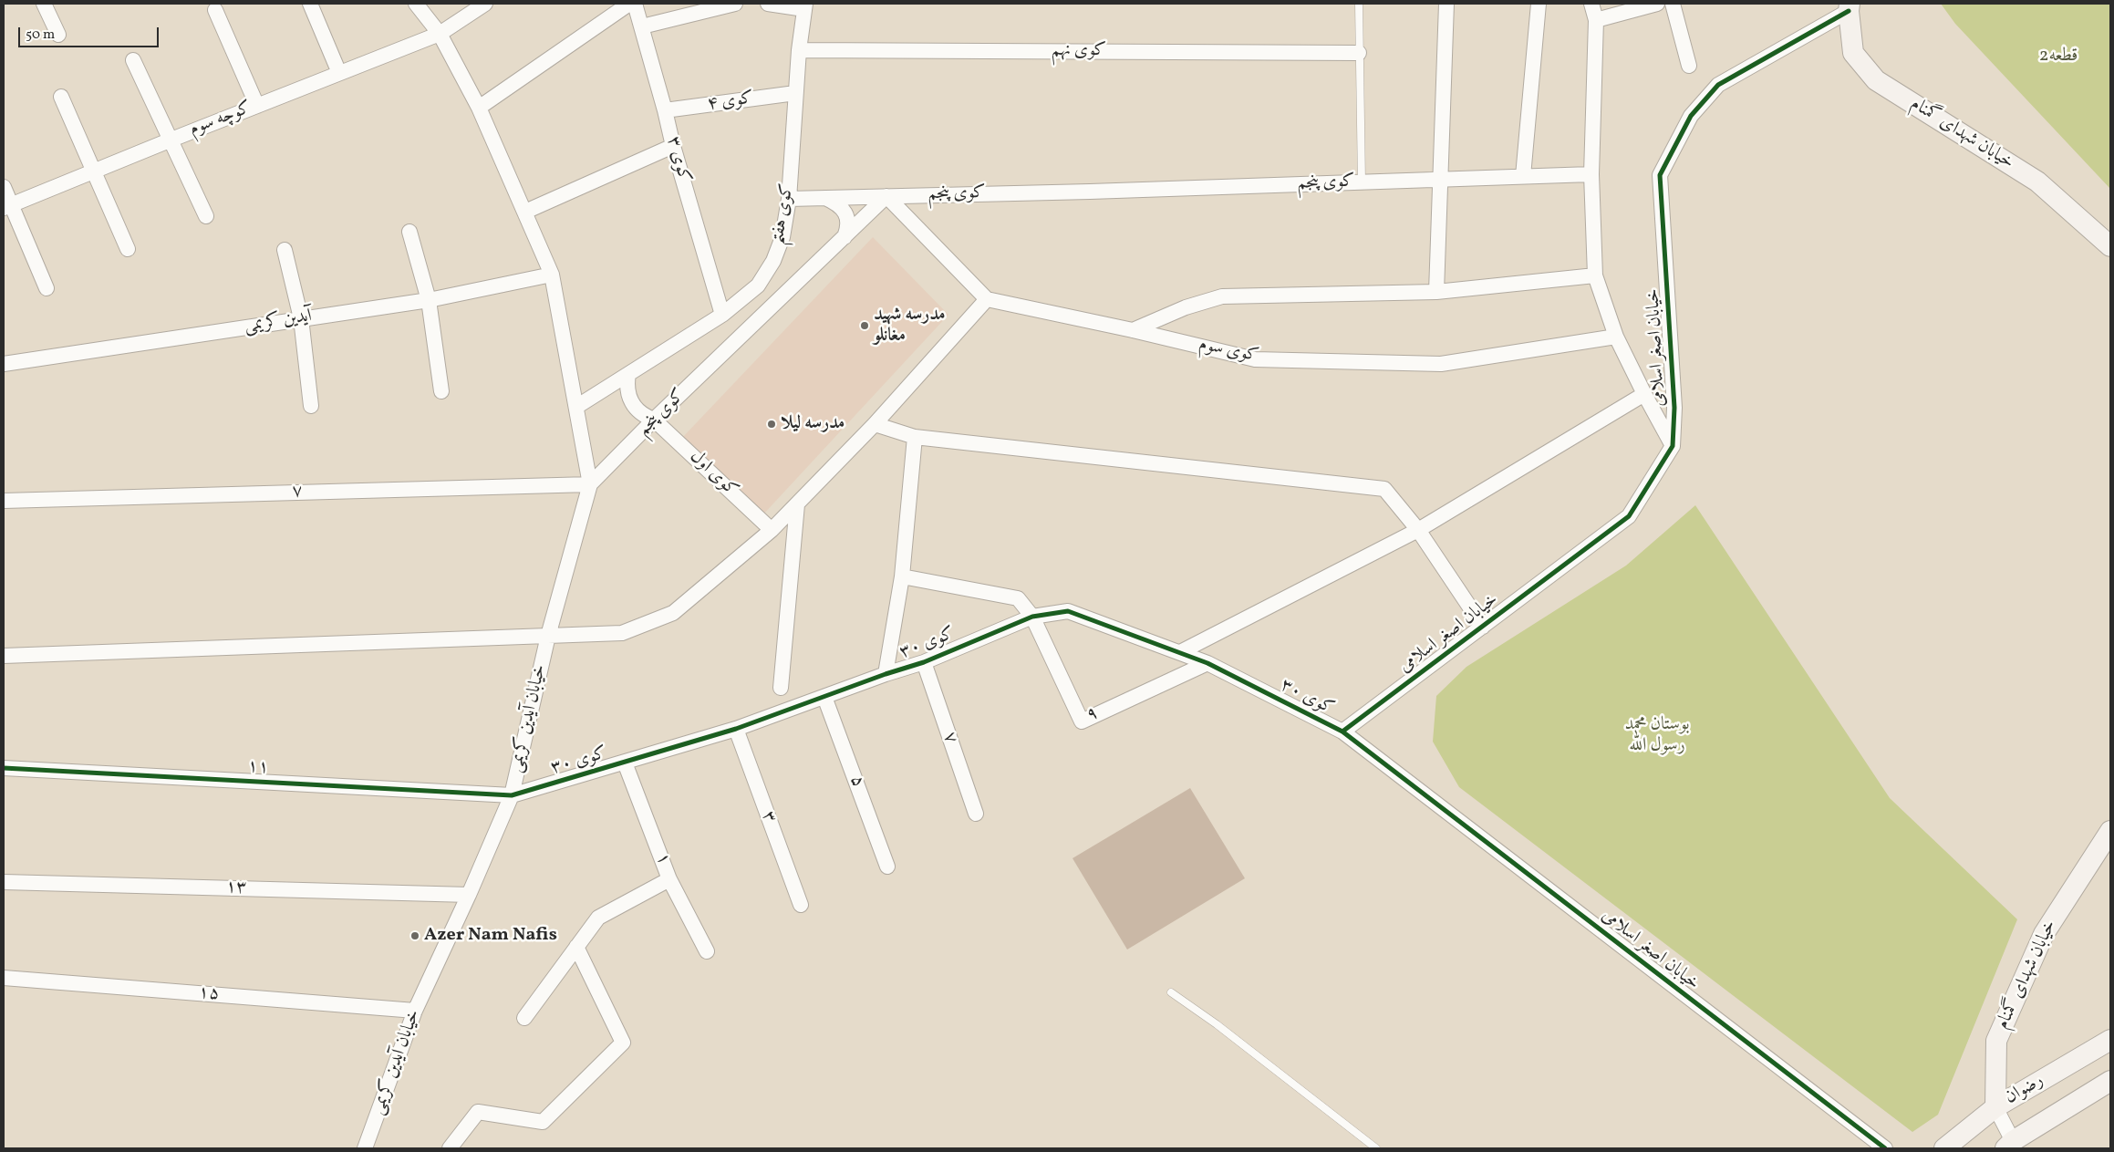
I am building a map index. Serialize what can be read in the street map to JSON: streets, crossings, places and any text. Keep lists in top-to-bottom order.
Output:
{
  "streets": {
    "street": [
      "کوی نهم",
      "کوی ۴",
      "کوچه سوم",
      "خیابان شهدای گمنام",
      "کوی ۳",
      "کوی پنجم",
      "کوی هفتم",
      "آیدین کریمی",
      "خیابان اصغر اسلامی",
      "کوی سوم",
      "کوی اول",
      "۷",
      "کوی ۳۰",
      "۹",
      "خیابان آیدین کریمی",
      "۱۱",
      "۵",
      "۳",
      "۱",
      "۱۳",
      "۱۵",
      "رضوان"
    ]
  },
  "crossings": [
    ["کوی نهم", "کوی هفتم"],
    ["کوی ۴", "کوی ۳"],
    ["کوی ۴", "کوی هفتم"],
    ["خیابان شهدای گمنام", "خیابان اصغر اسلامی"],
    ["خیابان شهدای گمنام", "رضوان"],
    ["کوی ۳", "کوی هفتم"],
    ["کوی پنجم", "کوی اول"],
    ["کوی پنجم", "۷"],
    ["کوی پنجم", "خیابان آیدین کریمی"],
    ["کوی هفتم", "کوی اول"],
    ["خیابان اصغر اسلامی", "کوی ۳۰"],
    ["۷", "کوی ۳۰"],
    ["۷", "خیابان آیدین کریمی"],
    ["کوی ۳۰", "۹"],
    ["کوی ۳۰", "خیابان آیدین کریمی"],
    ["کوی ۳۰", "۱۱"],
    ["کوی ۳۰", "۵"],
    ["کوی ۳۰", "۳"],
    ["کوی ۳۰", "۱"],
    ["خیابان آیدین کریمی", "۱۱"],
    ["خیابان آیدین کریمی", "۱۳"],
    ["خیابان آیدین کریمی", "۱۵"]
  ],
  "parks": ["قطعه2", "بوستان محمد رسول الله"],
  "places": ["مدرسه شهید مغانلو", "مدرسه لیلا", "Azer Nam Nafis"],
  "scale_bar": "50 m"
}
